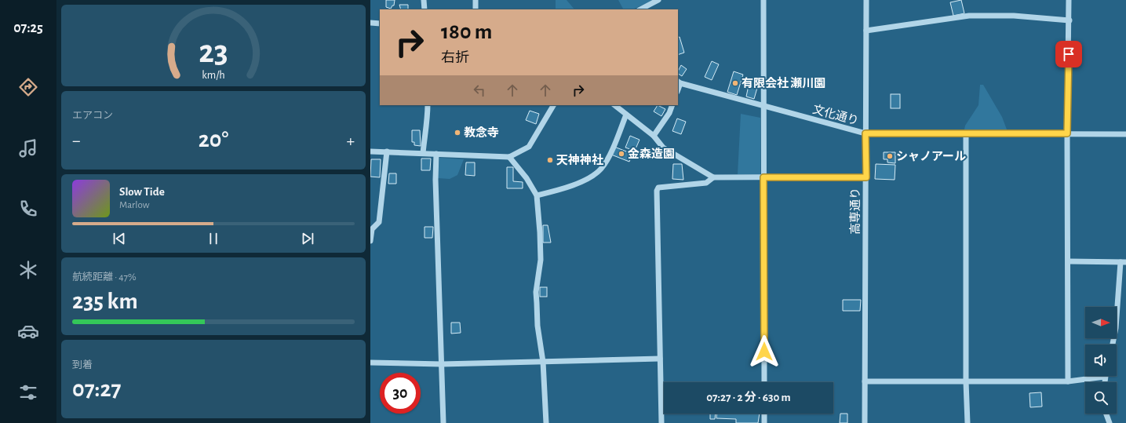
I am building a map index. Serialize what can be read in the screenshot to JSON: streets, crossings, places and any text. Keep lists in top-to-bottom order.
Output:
{
  "streets": {
    "street": ["文化通り", "高専通り"]
  },
  "crossings": [
    ["文化通り", "高専通り"]
  ],
  "places": [
    "有限会社 瀬川園",
    "教念寺",
    "金森造園",
    "シャノアール",
    "天神神社"
  ],
  "north": "right",
  "page": {
    "tabs": "07:25",
    "turn": ["180 m", "右折"],
    "tile": [
      "エアコン",
      ["航続距離 · 47%", "235 km"],
      ["到着", "07:27"]
    ],
    "heat": ["−", "20°", "+"],
    "song": ["Slow Tide", "Marlow"],
    "limit": "30",
    "trip": "07:27 · 2 分 · 630 m",
    "gauge": ["23", "km/h"]
  }
}
